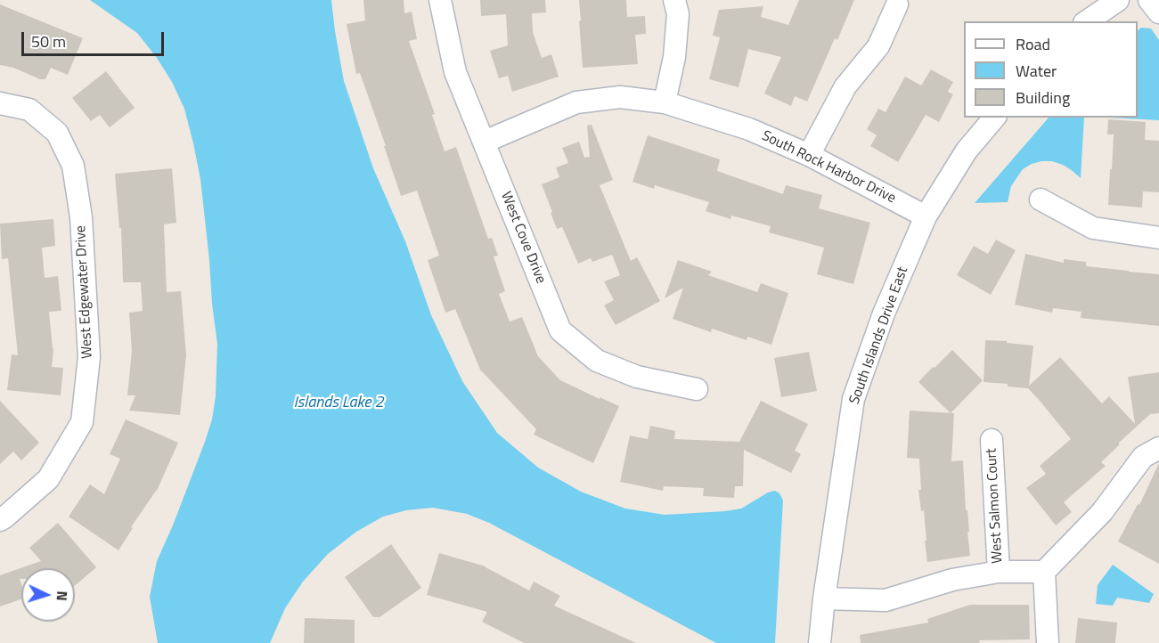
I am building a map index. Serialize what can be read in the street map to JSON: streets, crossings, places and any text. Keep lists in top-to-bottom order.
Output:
{
  "streets": {
    "street": [
      "South Rock Harbor Drive",
      "West Cove Drive",
      "West Edgewater Drive",
      "South Islands Drive East",
      "West Salmon Court"
    ]
  },
  "crossings": [
    ["South Rock Harbor Drive", "West Cove Drive"],
    ["South Rock Harbor Drive", "South Islands Drive East"]
  ],
  "water": ["Islands Lake 2"],
  "legend": ["Road", "Water", "Building"],
  "scale_bar": "50 m",
  "north": "right"
}
